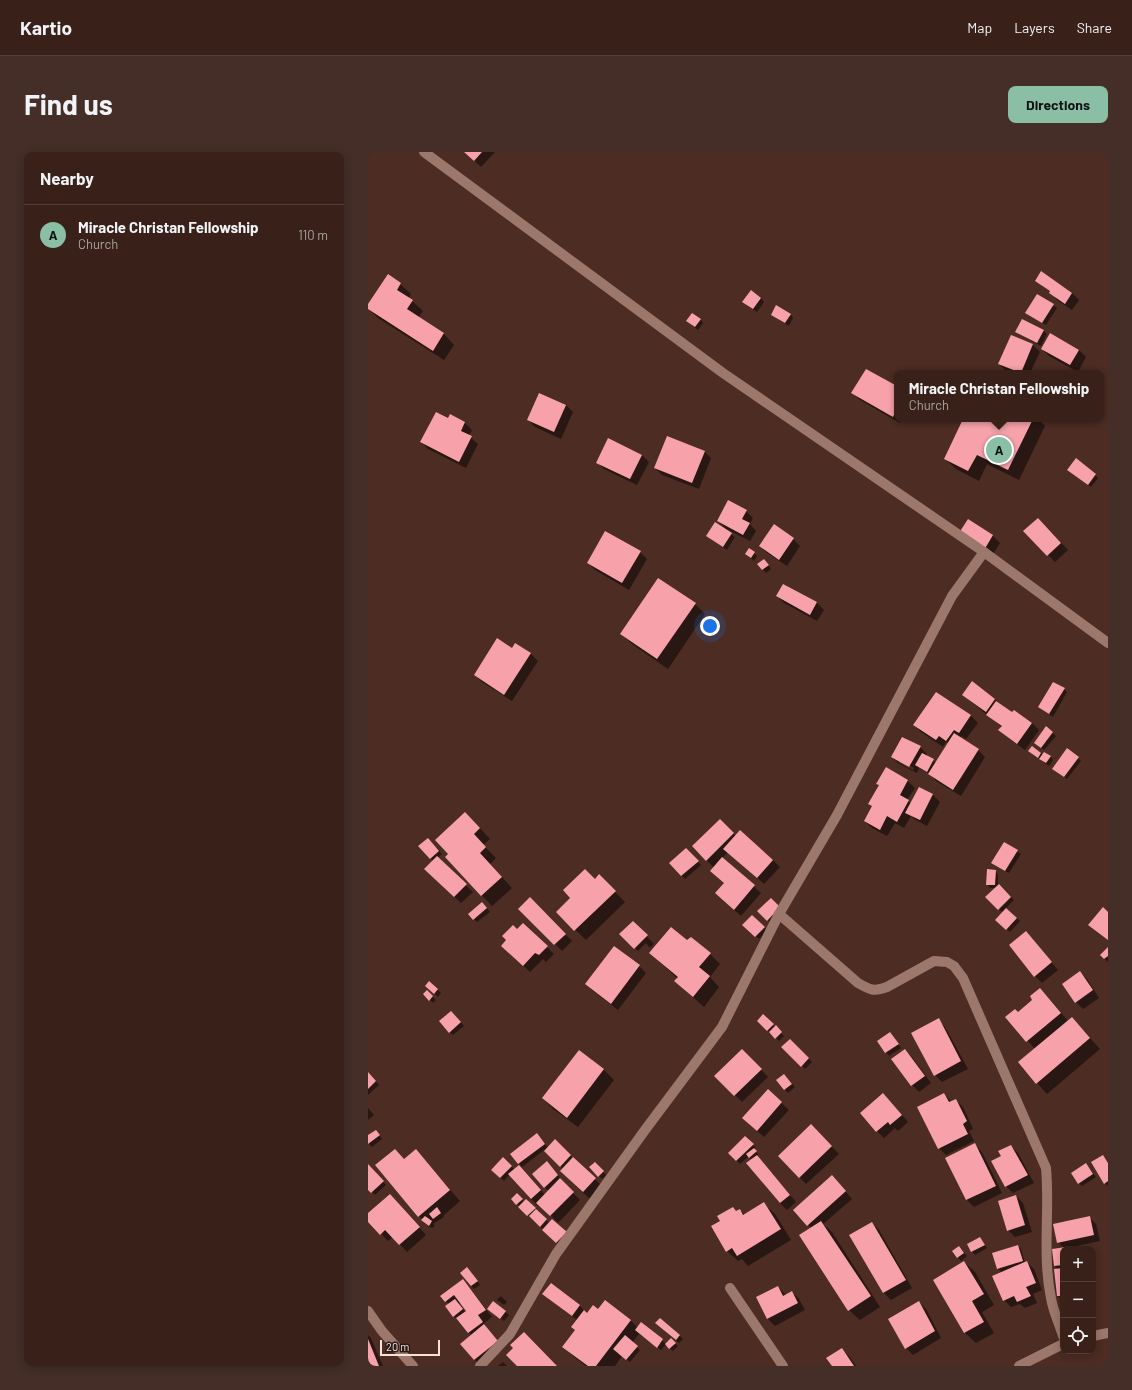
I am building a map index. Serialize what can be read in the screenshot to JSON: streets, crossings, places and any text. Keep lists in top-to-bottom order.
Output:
{
  "scale_bar": "20 m",
  "page": {
    "header": "Kartio",
    "nav": ["Map", "Layers", "Share"],
    "buttons": "Directions",
    "title": "Find us",
    "heading": "Nearby",
    "list": [
      {
        "mark": "A",
        "name": "Miracle Christan Fellowship",
        "note": "Church",
        "value": "110 m"
      }
    ],
    "popup": ["Miracle Christan Fellowship", "Church"],
    "pins": "A",
    "map_buttons": ["+", "−"],
    "scale": "20 m"
  }
}
